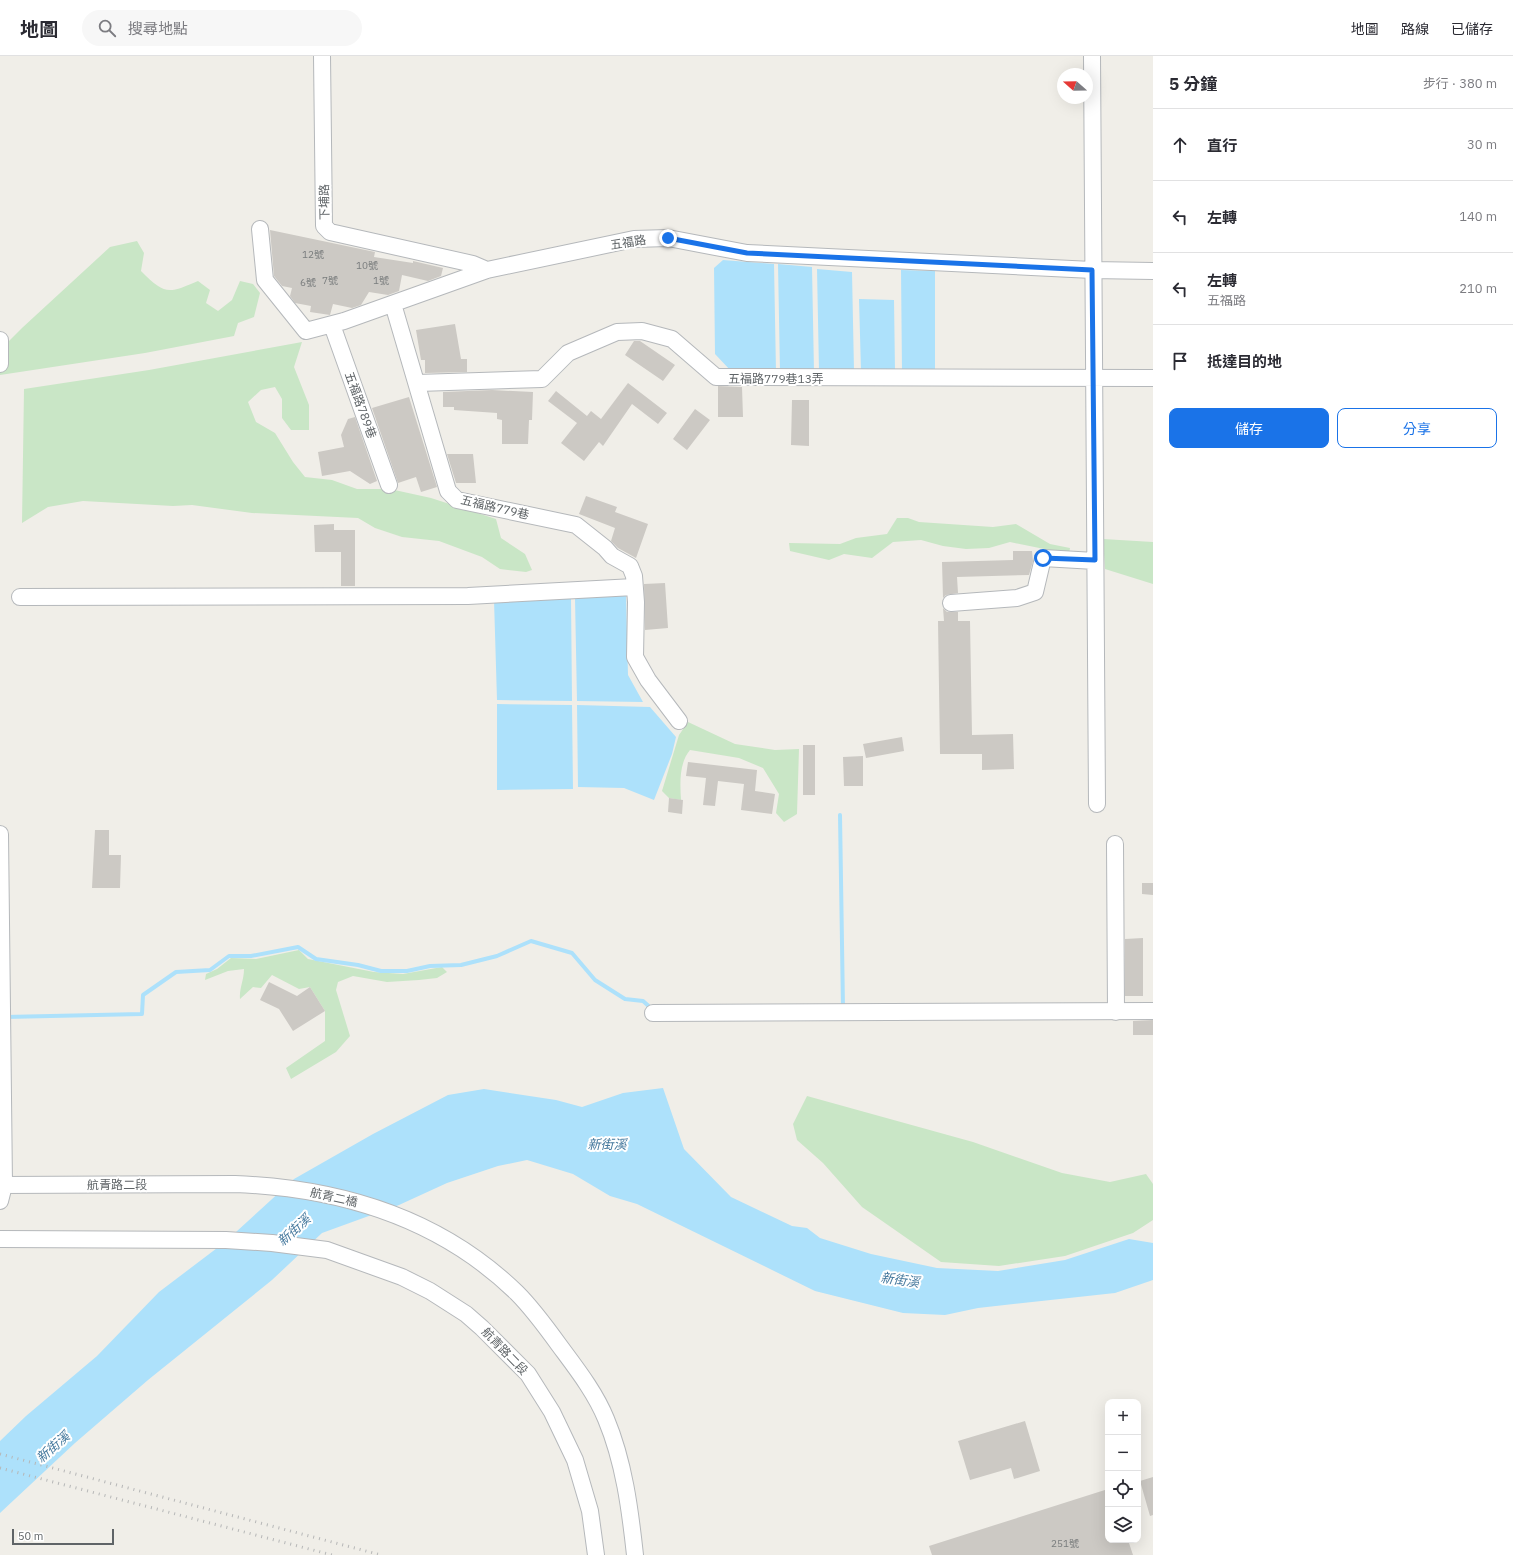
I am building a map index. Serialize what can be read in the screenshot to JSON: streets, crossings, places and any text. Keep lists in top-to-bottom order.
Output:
{
  "streets": {
    "street": [
      "下埔路",
      "五福路",
      "五福路779巷13弄",
      "五福路789巷",
      "五福路779巷",
      "航青路二段",
      "航青二橋"
    ]
  },
  "crossings": [
    ["下埔路", "五福路"],
    ["五福路", "五福路789巷"],
    ["五福路", "五福路779巷"],
    ["五福路779巷13弄", "五福路779巷"],
    ["航青路二段", "航青二橋"]
  ],
  "water": ["新街溪"],
  "house_numbers": [
    "12號",
    "10號",
    "7號",
    "1號",
    "6號",
    "251號"
  ],
  "scale_bar": "50 m",
  "north": "left",
  "page": {
    "header": "地圖",
    "search": "搜尋地點",
    "nav": ["地圖", "路線", "已儲存"],
    "heading": ["5 分鐘", "步行 · 380 m"],
    "list": [
      ["直行", "30 m"],
      ["左轉", "140 m"],
      ["左轉", "五福路", "210 m"],
      "抵達目的地"
    ],
    "buttons": ["儲存", "分享"],
    "map_buttons": ["+", "−"],
    "scale": "50 m"
  }
}
